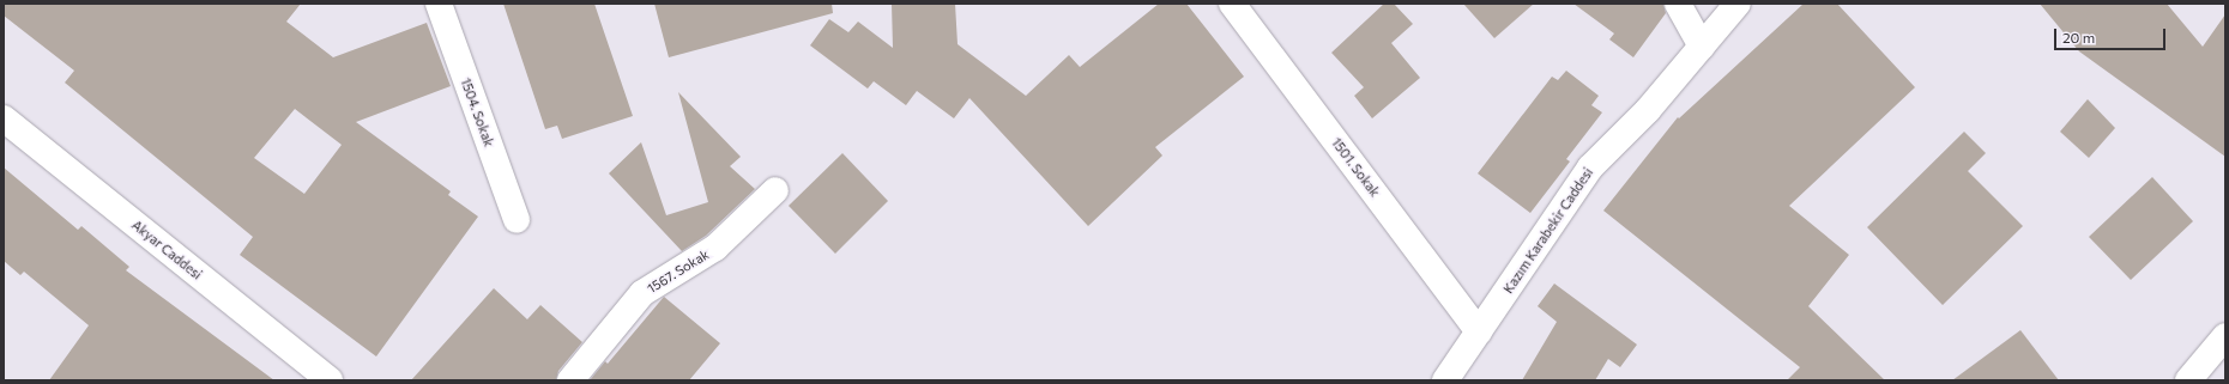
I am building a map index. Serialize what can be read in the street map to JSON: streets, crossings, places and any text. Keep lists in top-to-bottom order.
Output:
{
  "streets": {
    "street": [
      "1504. Sokak",
      "1501. Sokak",
      "Kazım Karabekir Caddesi",
      "Akyar Caddesi",
      "1567. Sokak"
    ]
  },
  "crossings": [
    ["1501. Sokak", "Kazım Karabekir Caddesi"]
  ],
  "scale_bar": "20 m"
}
